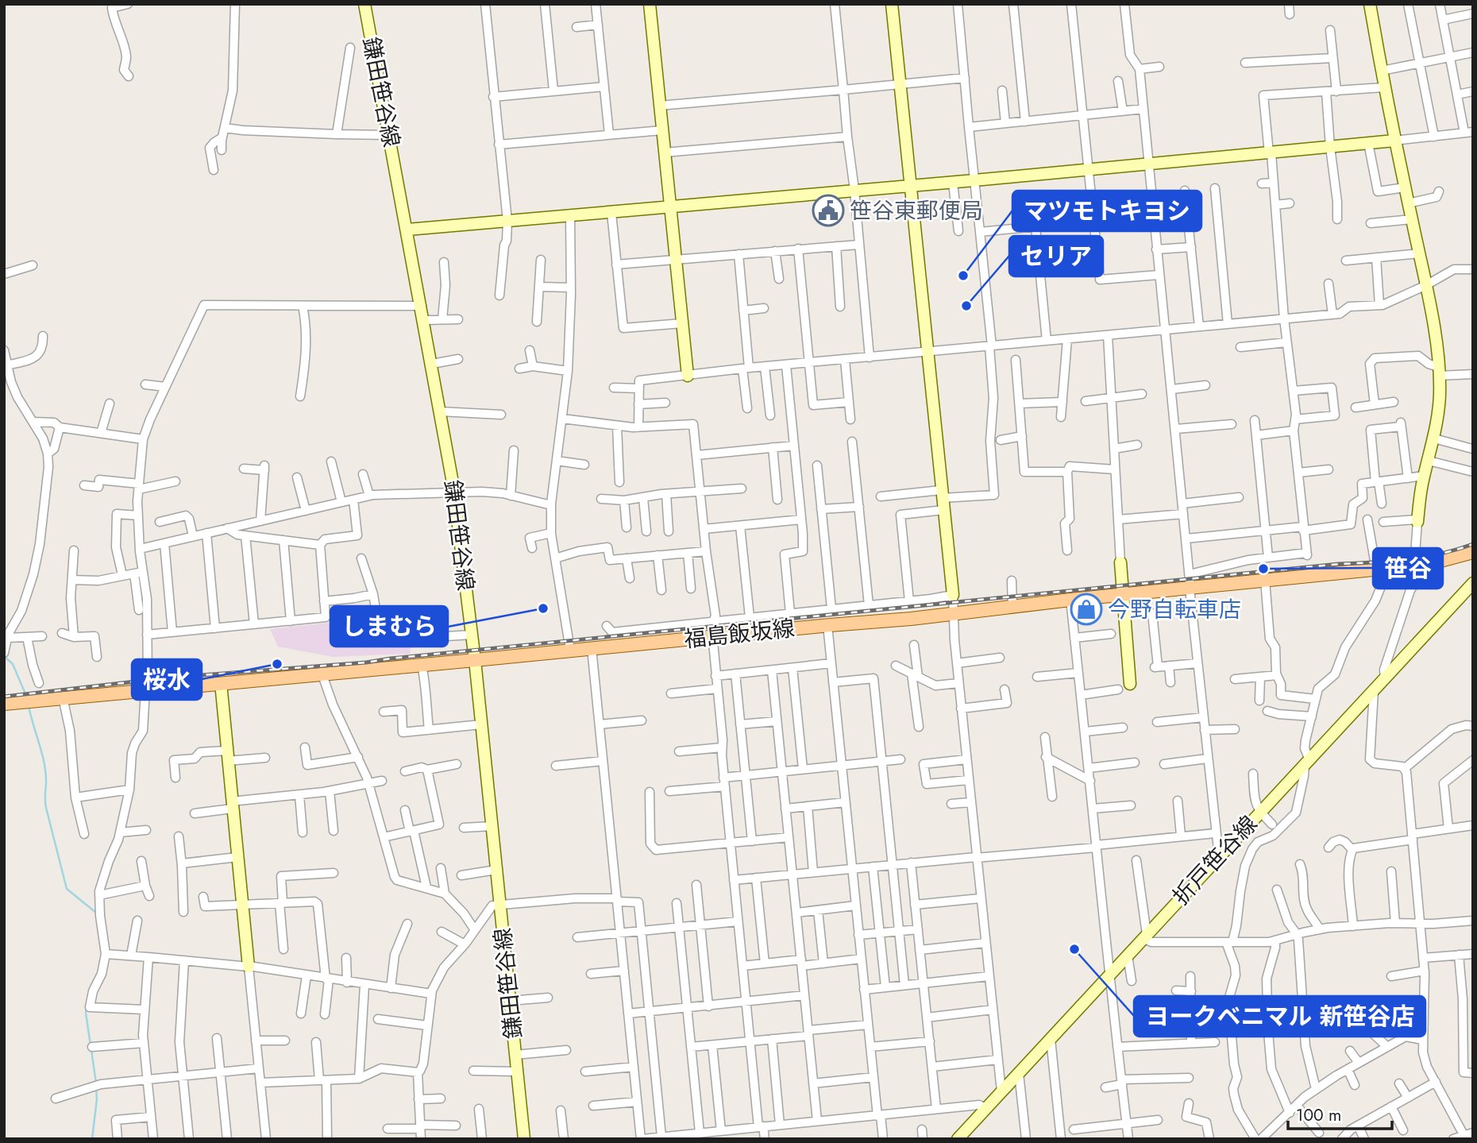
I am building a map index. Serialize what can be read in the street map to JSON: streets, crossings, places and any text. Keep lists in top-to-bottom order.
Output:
{
  "streets": {
    "main road": ["福島飯坂線"],
    "street": ["鎌田笹谷線", "折戸笹谷線"]
  },
  "crossings": [
    ["鎌田笹谷線", "福島飯坂線"]
  ],
  "places": {
    "public building": ["笹谷東郵便局"],
    "other": [
      "マツモトキヨシ",
      "セリア",
      "笹谷",
      "しまむら",
      "桜水",
      "ヨークベニマル 新笹谷店"
    ],
    "shop": ["今野自転車店"]
  },
  "scale_bar": "100 m"
}
